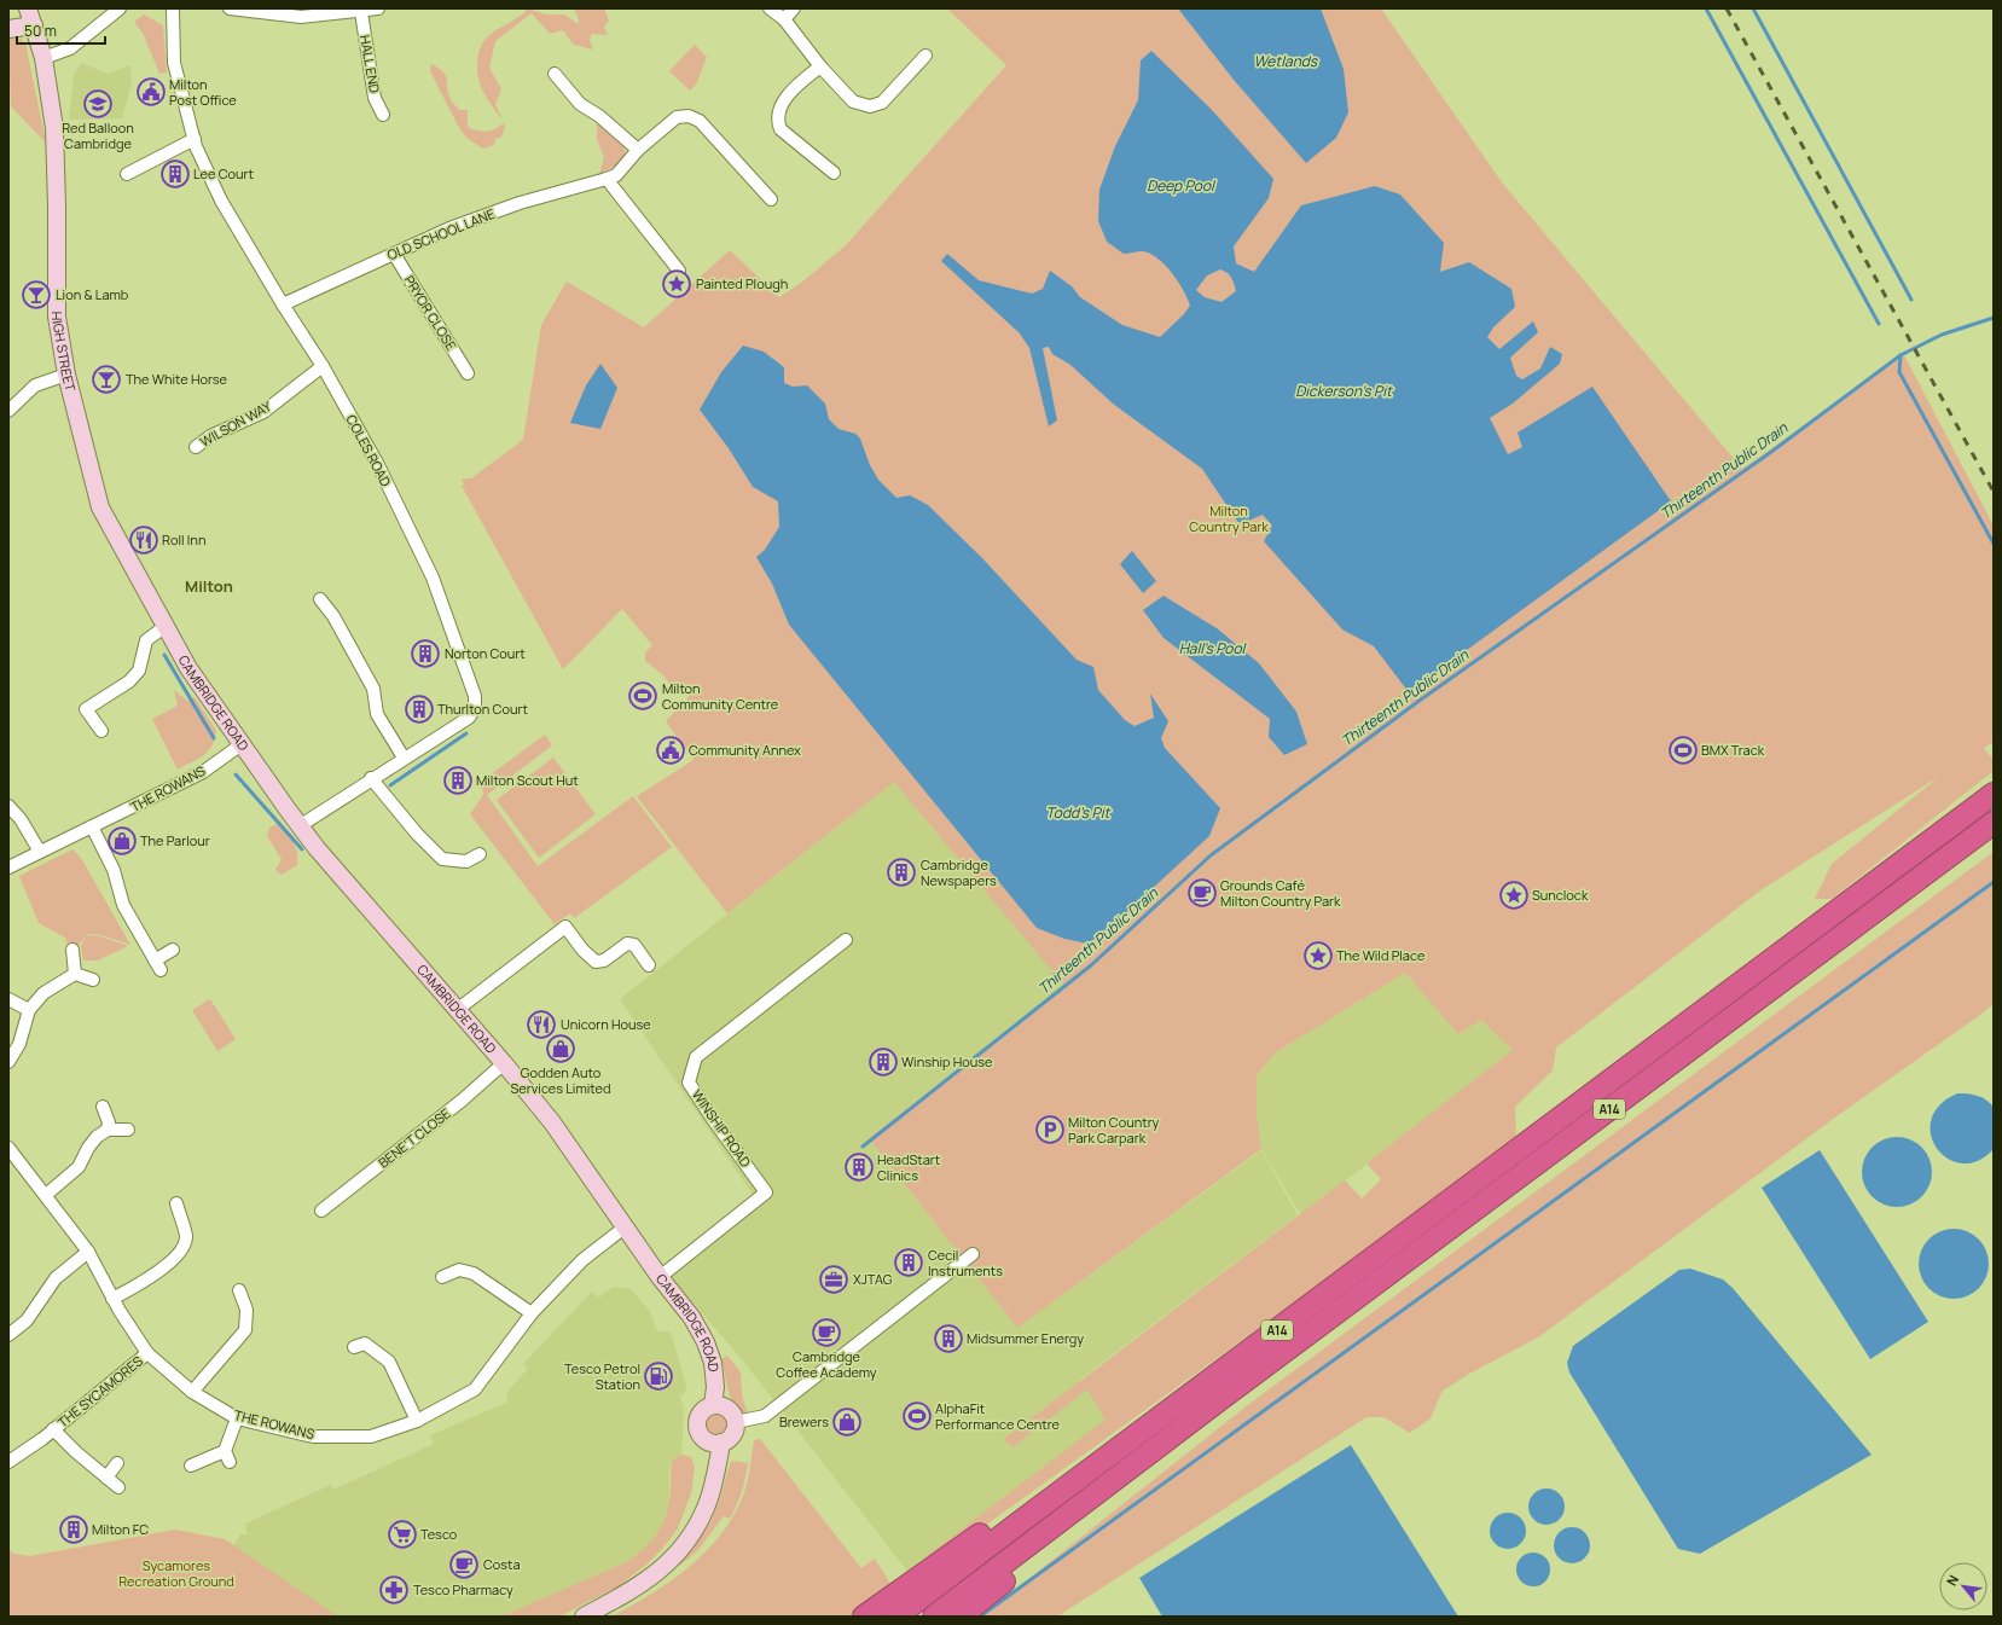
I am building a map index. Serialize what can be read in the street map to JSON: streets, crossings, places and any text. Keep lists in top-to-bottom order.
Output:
{
  "streets": {
    "highway": ["A14"],
    "street": [
      "HALL END",
      "OLD SCHOOL LANE",
      "PRYOR CLOSE",
      "HIGH STREET",
      "WILSON WAY",
      "COLES ROAD",
      "CAMBRIDGE ROAD",
      "THE ROWANS",
      "WINSHIP ROAD",
      "BENE'T CLOSE",
      "THE SYCAMORES"
    ]
  },
  "crossings": [
    ["OLD SCHOOL LANE", "PRYOR CLOSE"],
    ["OLD SCHOOL LANE", "COLES ROAD"],
    ["HIGH STREET", "CAMBRIDGE ROAD"],
    ["WILSON WAY", "COLES ROAD"],
    ["COLES ROAD", "CAMBRIDGE ROAD"],
    ["CAMBRIDGE ROAD", "THE ROWANS"],
    ["CAMBRIDGE ROAD", "WINSHIP ROAD"],
    ["CAMBRIDGE ROAD", "BENE'T CLOSE"],
    ["THE ROWANS", "THE SYCAMORES"]
  ],
  "districts": ["Milton"],
  "water": [
    "Wetlands",
    "Deep Pool",
    "Dickerson's Pit",
    "Thirteenth Public Drain",
    "Hall's Pool",
    "Todd's Pit"
  ],
  "parks": ["Milton Country Park", "Sycamores Recreation Ground"],
  "places": {
    "public building": ["Milton Post Office", "Community Annex"],
    "school or university": ["Red Balloon Cambridge"],
    "building": [
      "Lee Court",
      "Norton Court",
      "Thurlton Court",
      "Milton Scout Hut",
      "Cambridge Newspapers",
      "Winship House",
      "HeadStart Clinics",
      "Cecil Instruments",
      "Midsummer Energy",
      "Milton FC"
    ],
    "place": ["Painted Plough", "Sunclock", "The Wild Place"],
    "bar": ["Lion & Lamb", "The White Horse"],
    "restaurant": ["Roll Inn", "Unicorn House"],
    "sports": ["Milton Community Centre", "BMX Track", "AlphaFit Performance Centre"],
    "shop": ["The Parlour", "Godden Auto Services Limited", "Brewers"],
    "cafe": ["Grounds Café Milton Country Park", "Cambridge Coffee Academy", "Costa"],
    "parking": ["Milton Country Park Carpark"],
    "office": ["XJTAG"],
    "fuel station": ["Tesco Petrol Station"],
    "supermarket": ["Tesco"],
    "pharmacy": ["Tesco Pharmacy"]
  },
  "scale_bar": "50 m",
  "north": "top left"
}
